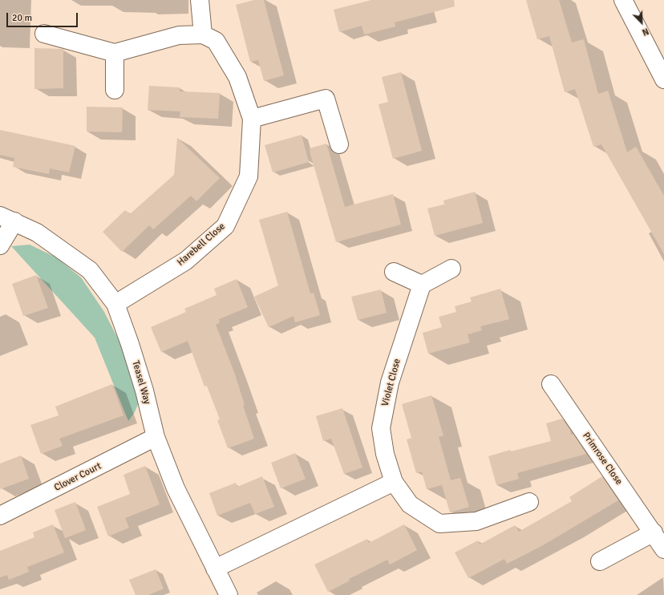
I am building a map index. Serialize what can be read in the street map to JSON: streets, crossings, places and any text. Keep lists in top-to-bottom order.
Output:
{
  "streets": {
    "street": [
      "Harebell Close",
      "Teasel Way",
      "Violet Close",
      "Primrose Close",
      "Clover Court"
    ]
  },
  "crossings": [
    ["Harebell Close", "Teasel Way"],
    ["Teasel Way", "Clover Court"]
  ],
  "scale_bar": "20 m",
  "north": "bottom right"
}
